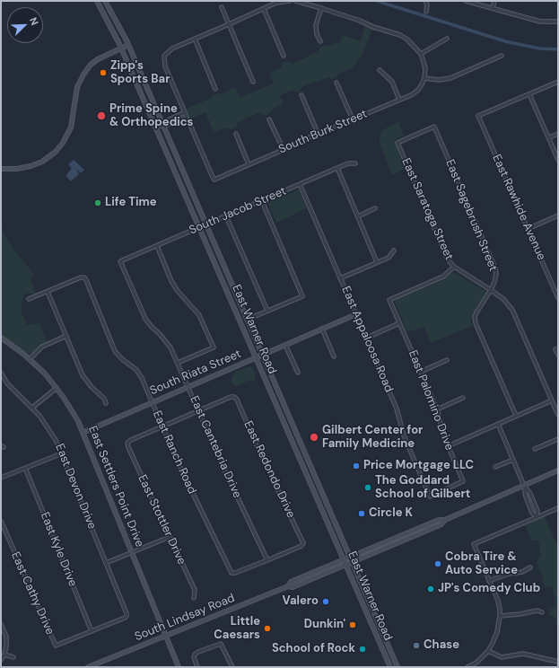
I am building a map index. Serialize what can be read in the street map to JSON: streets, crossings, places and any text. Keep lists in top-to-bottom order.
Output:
{
  "streets": {
    "main road": [
      "East Warner Road",
      "South Riata Street",
      "East Settlers Point Drive",
      "South Lindsay Road"
    ],
    "street": [
      "South Burk Street",
      "East Rawhide Avenue",
      "East Saratoga Street",
      "South Jacob Street",
      "East Sagebrush Street",
      "East Appaloosa Road",
      "East Palomino Drive",
      "East Cantebria Drive",
      "East Ranch Road",
      "East Redondo Drive",
      "East Devon Drive",
      "East Stottler Drive",
      "East Kyle Drive",
      "East Cathy Drive"
    ]
  },
  "crossings": [
    ["East Saratoga Street", "East Sagebrush Street"],
    ["East Saratoga Street", "East Palomino Drive"],
    ["South Jacob Street", "East Warner Road"],
    ["South Jacob Street", "East Appaloosa Road"],
    ["South Jacob Street", "East Cantebria Drive"],
    ["East Warner Road", "South Riata Street"],
    ["East Warner Road", "South Lindsay Road"],
    ["East Appaloosa Road", "South Riata Street"],
    ["East Appaloosa Road", "East Palomino Drive"],
    ["South Riata Street", "East Cantebria Drive"],
    ["South Riata Street", "East Ranch Road"],
    ["South Riata Street", "East Settlers Point Drive"],
    ["East Cantebria Drive", "East Ranch Road"],
    ["East Cantebria Drive", "East Redondo Drive"],
    ["East Ranch Road", "East Redondo Drive"],
    ["East Ranch Road", "East Stottler Drive"],
    ["East Devon Drive", "East Kyle Drive"],
    ["East Devon Drive", "East Cathy Drive"],
    ["East Settlers Point Drive", "South Lindsay Road"],
    ["East Kyle Drive", "East Cathy Drive"]
  ],
  "places": [
    "Zipp's Sports Bar",
    "Prime Spine & Orthopedics",
    "Life Time",
    "Gilbert Center for Family Medicine",
    "Price Mortgage LLC",
    "The Goddard School of Gilbert",
    "Circle K",
    "Cobra Tire & Auto Service",
    "JP's Comedy Club",
    "Valero",
    "Dunkin'",
    "Little Caesars",
    "Chase",
    "School of Rock"
  ],
  "north": "top right"
}
